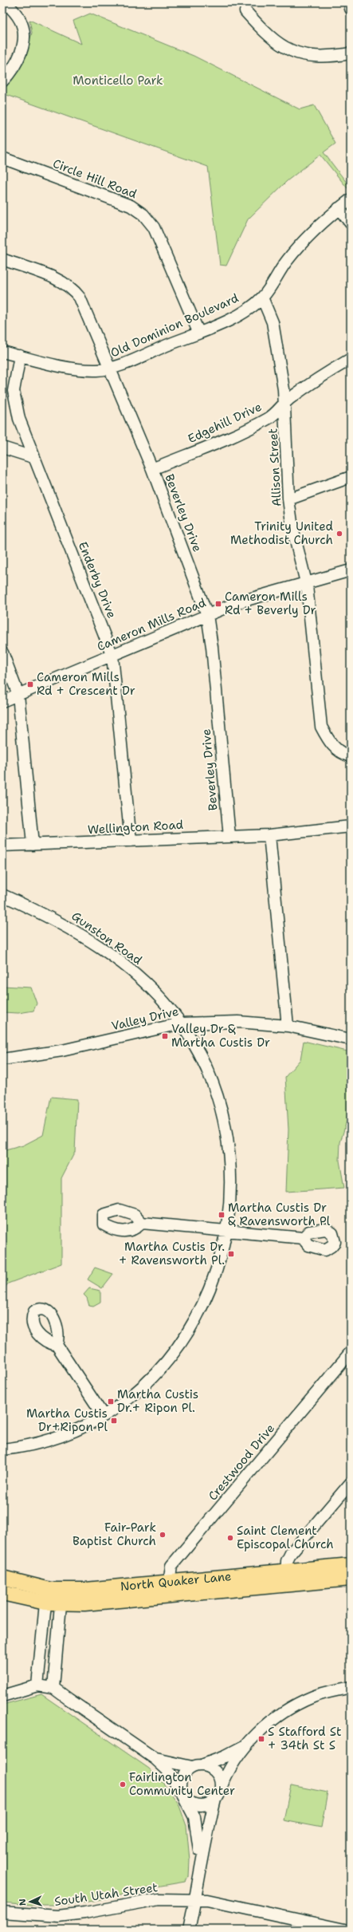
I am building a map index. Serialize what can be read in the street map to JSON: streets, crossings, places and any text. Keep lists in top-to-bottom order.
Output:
{
  "streets": {
    "main road": ["North Quaker Lane"],
    "street": [
      "Circle Hill Road",
      "Old Dominion Boulevard",
      "Edgehill Drive",
      "Allison Street",
      "Beverley Drive",
      "Enderby Drive",
      "Cameron Mills Road",
      "Wellington Road",
      "Gunston Road",
      "Valley Drive",
      "Crestwood Drive",
      "South Utah Street"
    ]
  },
  "crossings": [
    ["Circle Hill Road", "Old Dominion Boulevard"],
    ["Old Dominion Boulevard", "Allison Street"],
    ["Old Dominion Boulevard", "Beverley Drive"],
    ["Old Dominion Boulevard", "Enderby Drive"],
    ["Edgehill Drive", "Allison Street"],
    ["Edgehill Drive", "Beverley Drive"],
    ["Allison Street", "Cameron Mills Road"],
    ["Beverley Drive", "Cameron Mills Road"],
    ["Beverley Drive", "Wellington Road"],
    ["Enderby Drive", "Cameron Mills Road"],
    ["Enderby Drive", "Wellington Road"],
    ["Gunston Road", "Valley Drive"],
    ["Crestwood Drive", "North Quaker Lane"]
  ],
  "parks": ["Monticello Park"],
  "places": {
    "other": [
      "Trinity United Methodist Church",
      "Fair-Park Baptist Church",
      "Saint Clement Episcopal Church",
      "Fairlington Community Center"
    ],
    "transit": [
      "Cameron Mills Rd + Beverly Dr",
      "Cameron Mills Rd + Crescent Dr",
      "Valley Dr & Martha Custis Dr",
      "Martha Custis Dr & Ravensworth Pl",
      "Martha Custis Dr. + Ravensworth Pl.",
      "Martha Custis Dr.+ Ripon Pl.",
      "Martha Custis Dr+Ripon Pl",
      "S Stafford St + 34th St S"
    ]
  },
  "north": "left"
}
